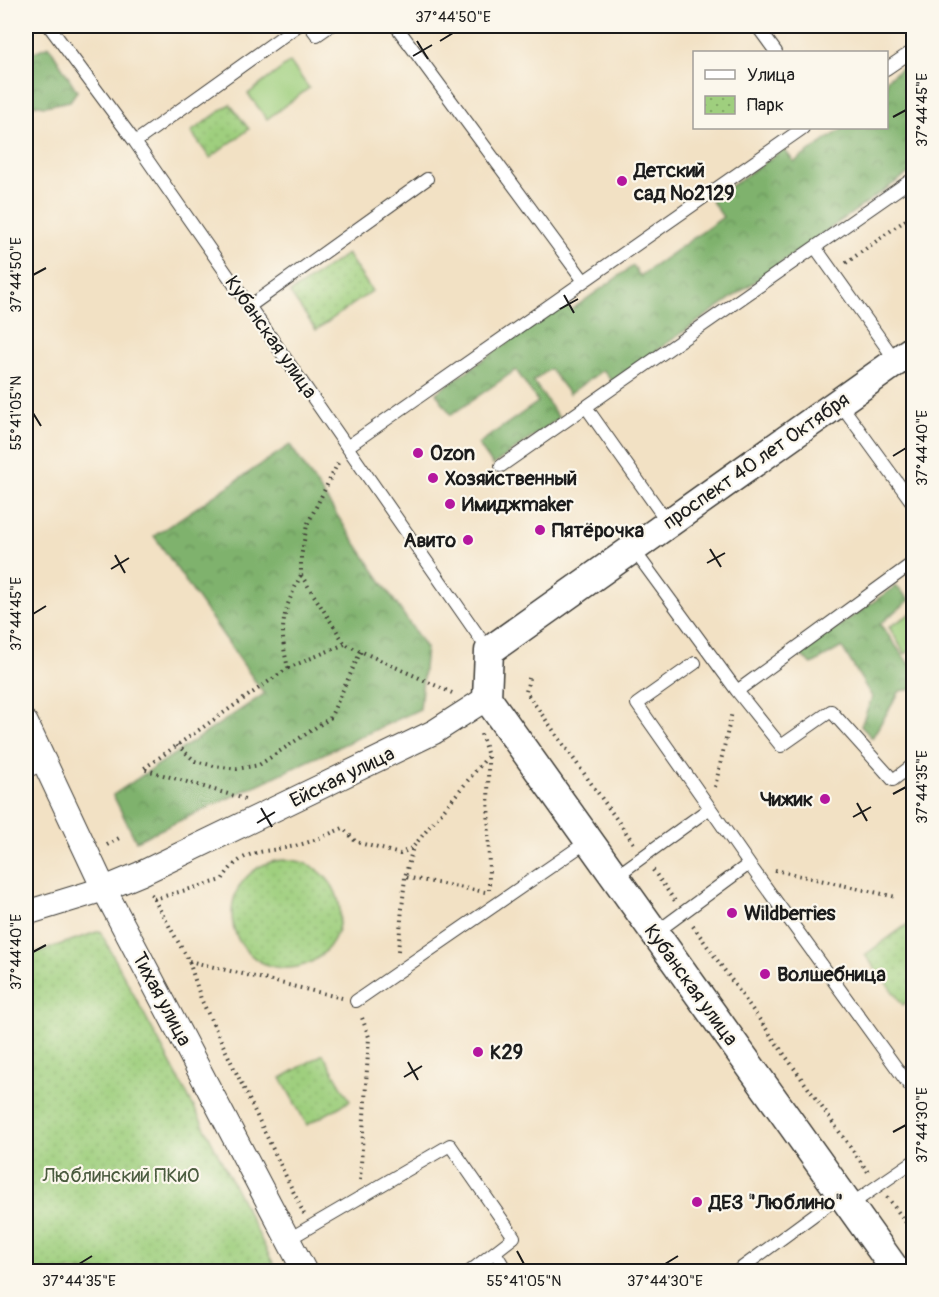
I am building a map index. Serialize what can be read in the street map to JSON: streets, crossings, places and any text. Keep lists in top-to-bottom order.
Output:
{
  "streets": {
    "street": [
      "Кубанская улица",
      "проспект 40 лет Октября",
      "Ейская улица",
      "Тихая улица"
    ]
  },
  "crossings": [
    ["Кубанская улица", "проспект 40 лет Октября"],
    ["Кубанская улица", "Ейская улица"],
    ["Ейская улица", "Тихая улица"]
  ],
  "parks": ["Люблинский ПКиО"],
  "places": [
    "Детский сад №2129",
    "Ozon",
    "Хозяйственный",
    "Имиджmaker",
    "Пятёрочка",
    "Авито",
    "Чижик",
    "Wildberries",
    "Волшебница",
    "К29",
    "ДЕЗ \"Люблино\""
  ],
  "legend": ["Улица", "Парк"],
  "coordinates": [
    "37°44'50\"E",
    "37°44'45\"E",
    "55°41'05\"N",
    "37°44'40\"E",
    "37°44'35\"E",
    "37°44'30\"E"
  ]
}
